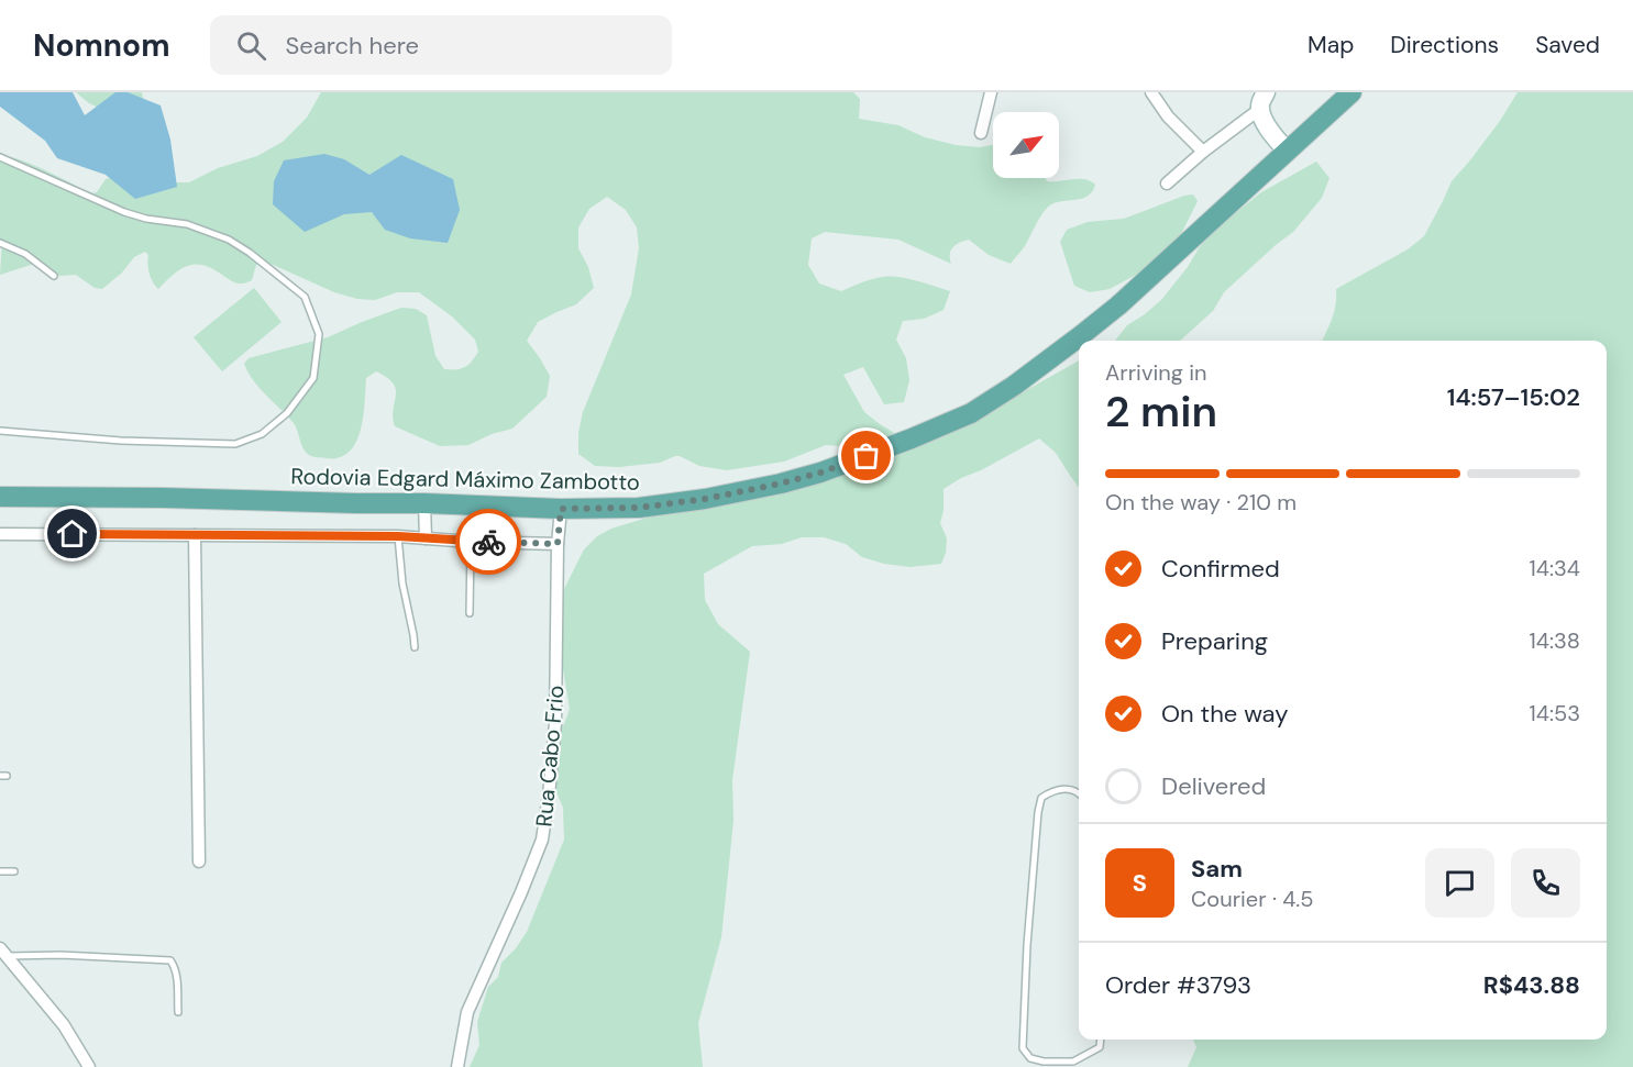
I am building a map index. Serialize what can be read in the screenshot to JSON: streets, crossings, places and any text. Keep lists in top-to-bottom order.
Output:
{
  "streets": {
    "main road": ["Rodovia Edgard Máximo Zambotto"],
    "street": ["Rua Cabo Frio"]
  },
  "crossings": [
    ["Rodovia Edgard Máximo Zambotto", "Rua Cabo Frio"]
  ],
  "north": "top right",
  "page": {
    "header": "Nomnom",
    "search": "Search here",
    "nav": ["Map", "Directions", "Saved"],
    "heading": ["2 min", "Arriving in", "14:57–15:02"],
    "panel": [
      "Sam",
      "Courier · 4.5",
      "Order #3793",
      "R$43.88"
    ],
    "bar": "On the way · 210 m",
    "list": [
      ["Confirmed", "14:34"],
      ["Preparing", "14:38"],
      ["On the way", "14:53"],
      "Delivered"
    ],
    "round": "S"
  }
}
